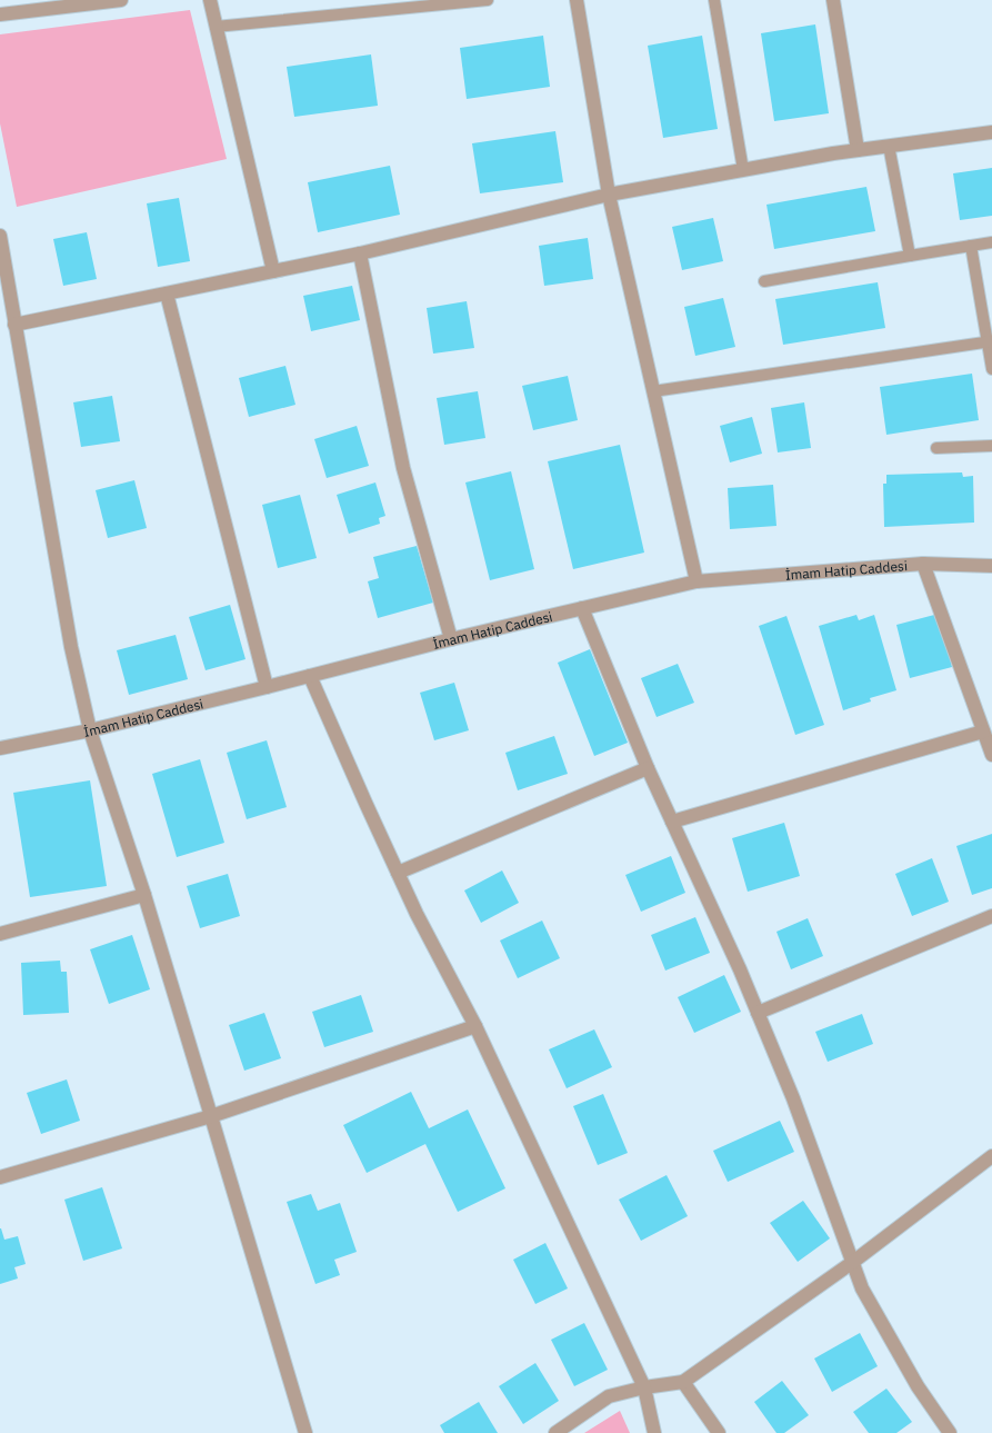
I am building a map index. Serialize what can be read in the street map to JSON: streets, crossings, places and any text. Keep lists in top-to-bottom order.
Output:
{
  "streets": {
    "street": ["İmam Hatip Caddesi"]
  }
}
